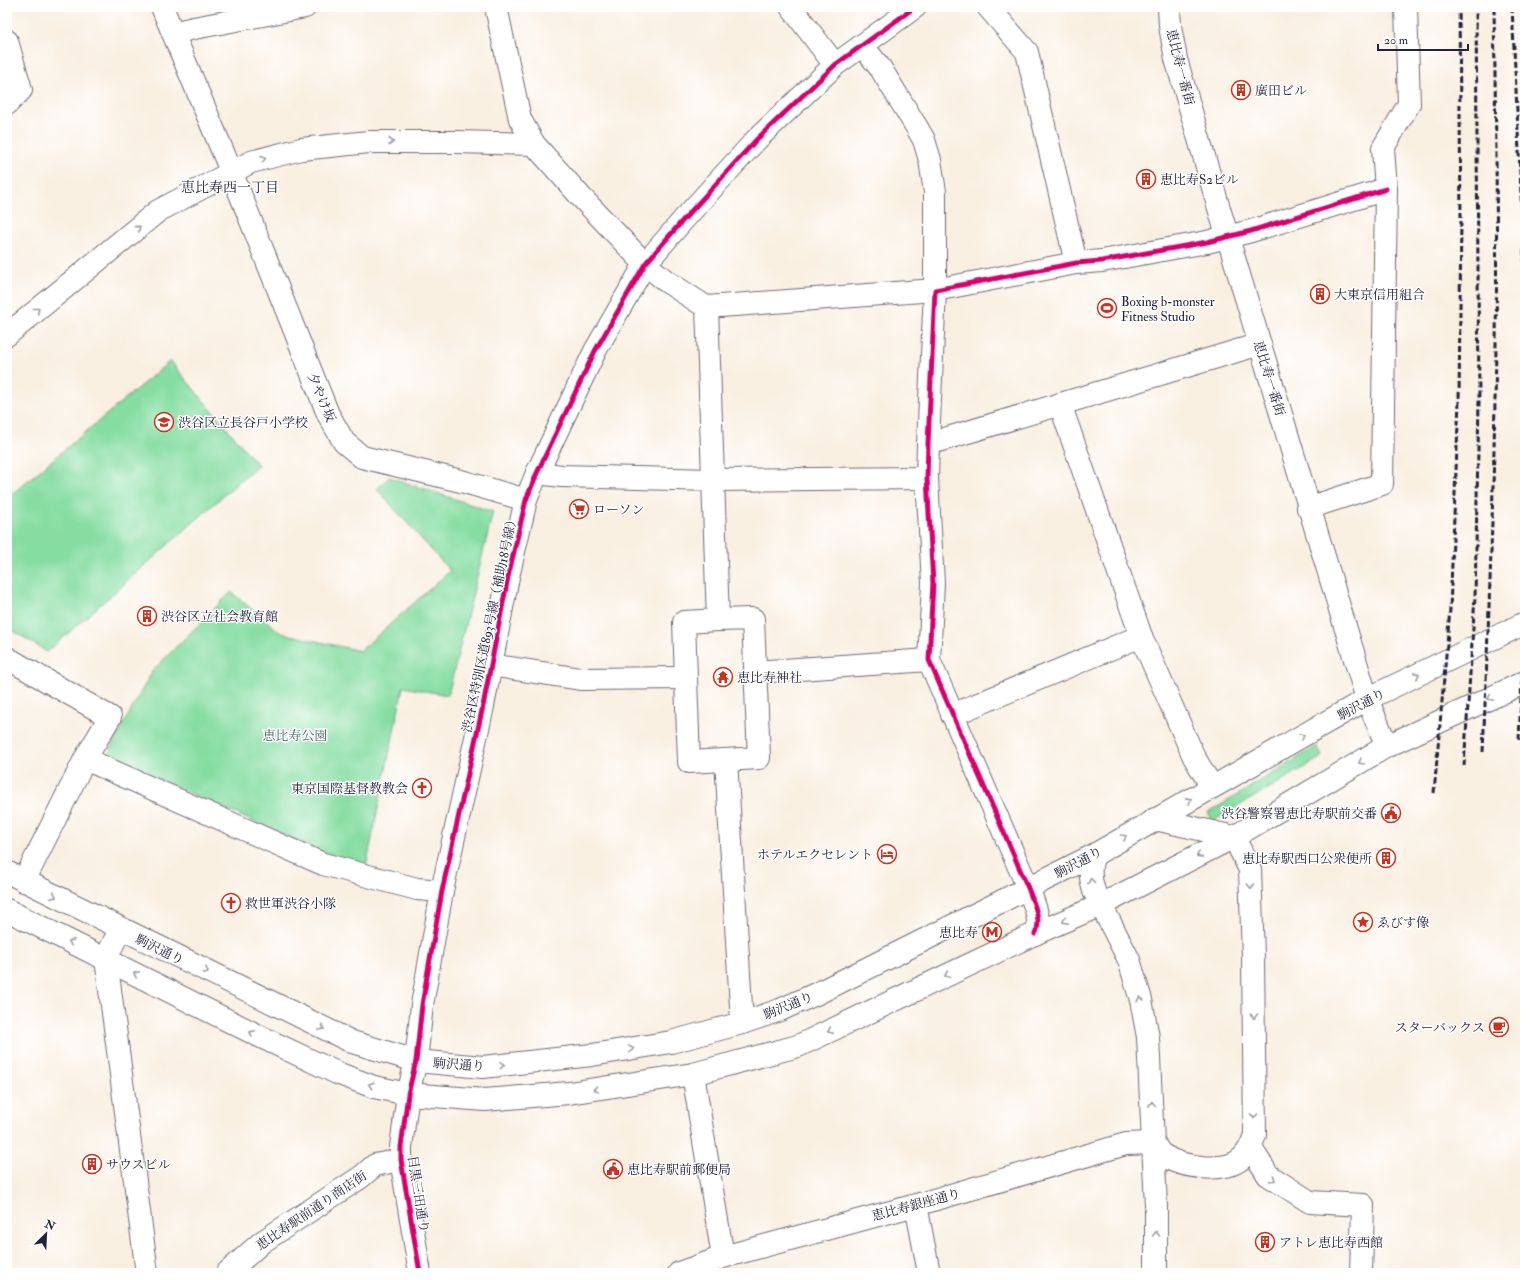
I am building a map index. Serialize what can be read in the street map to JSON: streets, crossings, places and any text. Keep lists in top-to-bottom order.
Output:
{
  "streets": {
    "street": [
      "恵比寿一番街",
      "夕やけ坂",
      "渋谷区特別区道893号線（補助18号線）",
      "駒沢通り",
      "目黒三田通り",
      "恵比寿銀座通り",
      "恵比寿駅前通り商店街"
    ]
  },
  "crossings": [
    ["恵比寿一番街", "駒沢通り"],
    ["夕やけ坂", "渋谷区特別区道893号線（補助18号線）"],
    ["渋谷区特別区道893号線（補助18号線）", "駒沢通り"],
    ["渋谷区特別区道893号線（補助18号線）", "目黒三田通り"],
    ["目黒三田通り", "恵比寿駅前通り商店街"]
  ],
  "districts": ["恵比寿西一丁目"],
  "parks": ["恵比寿公園"],
  "places": {
    "building": [
      "廣田ビル",
      "恵比寿S2ビル",
      "大東京信用組合",
      "渋谷区立社会教育館",
      "恵比寿駅西口公衆便所",
      "サウスビル",
      "アトレ恵比寿西館"
    ],
    "sports": ["Boxing b-monster Fitness Studio"],
    "school or university": ["渋谷区立長谷戸小学校"],
    "supermarket": ["ローソン"],
    "temple": ["恵比寿神社"],
    "church": ["東京国際基督教教会", "救世軍渋谷小隊"],
    "public building": ["渋谷警察署恵比寿駅前交番", "恵比寿駅前郵便局"],
    "hotel": ["ホテルエクセレント"],
    "place": ["ゑびす像"],
    "metro station": ["恵比寿"],
    "cafe": ["スターバックス"]
  },
  "scale_bar": "20 m",
  "north": "top right"
}
